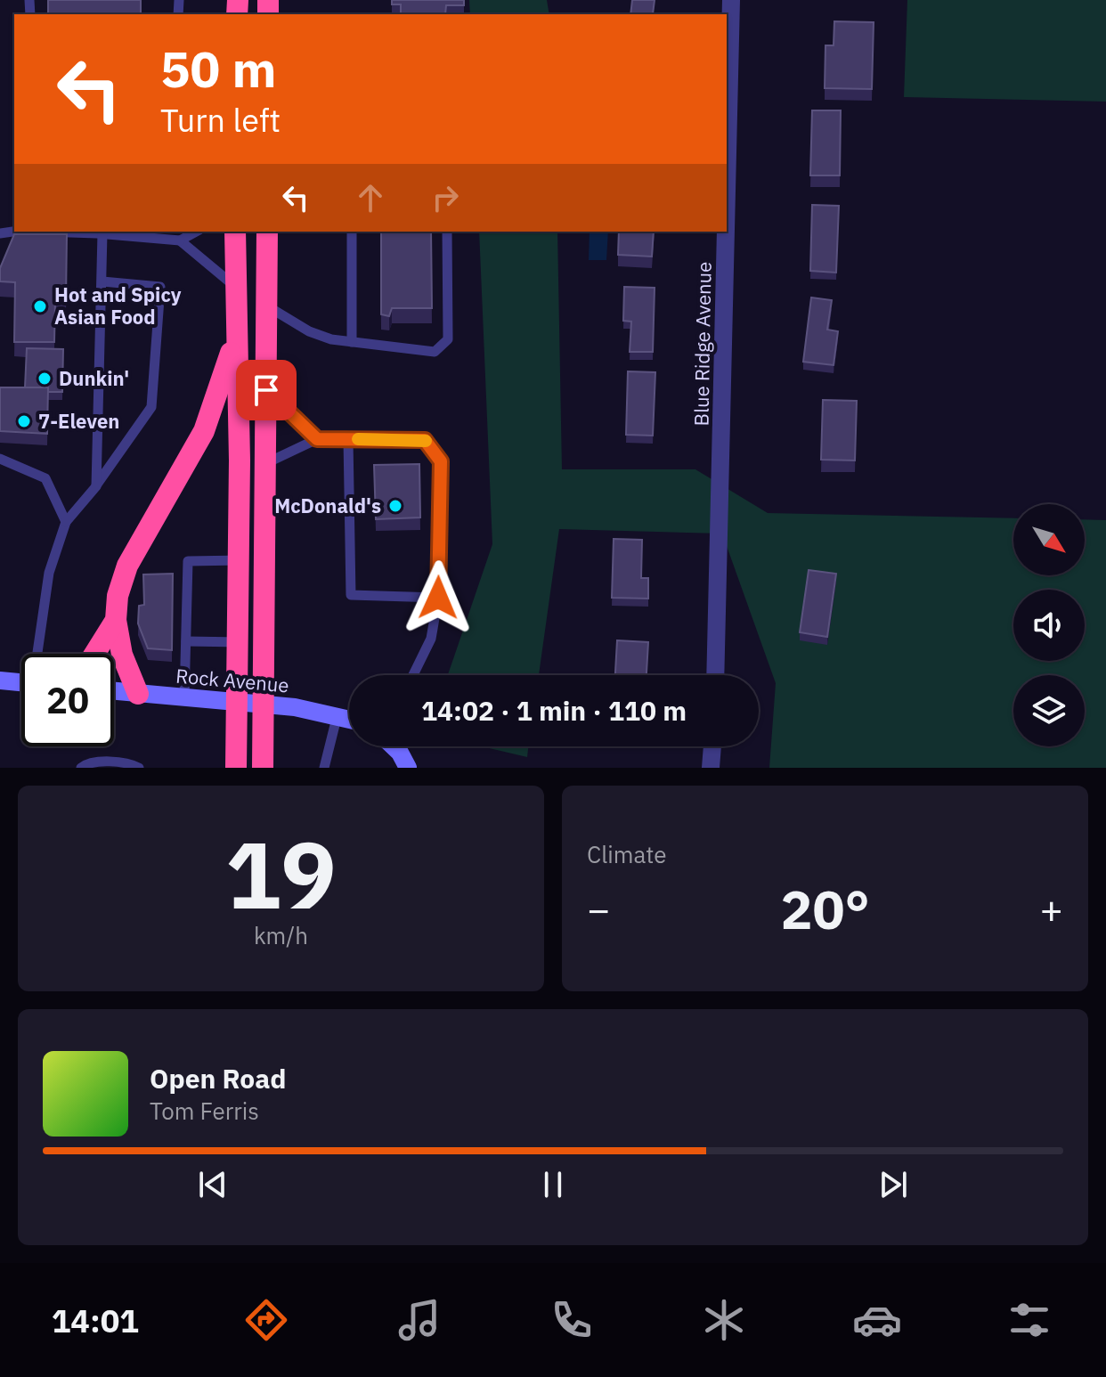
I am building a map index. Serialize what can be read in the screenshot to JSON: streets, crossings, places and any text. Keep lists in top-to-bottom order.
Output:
{
  "streets": {
    "street": ["Blue Ridge Avenue", "Rock Avenue"]
  },
  "places": [
    "Hot and Spicy Asian Food",
    "Dunkin'",
    "7-Eleven",
    "McDonald's"
  ],
  "north": "bottom right",
  "page": {
    "turn": ["50 m", "Turn left"],
    "limit": "20",
    "trip": "14:02 · 1 min · 110 m",
    "tile": [
      ["19", "km/h"],
      "Climate"
    ],
    "heat": ["−", "20°", "+"],
    "song": ["Open Road", "Tom Ferris"],
    "tabs": "14:01"
  }
}
